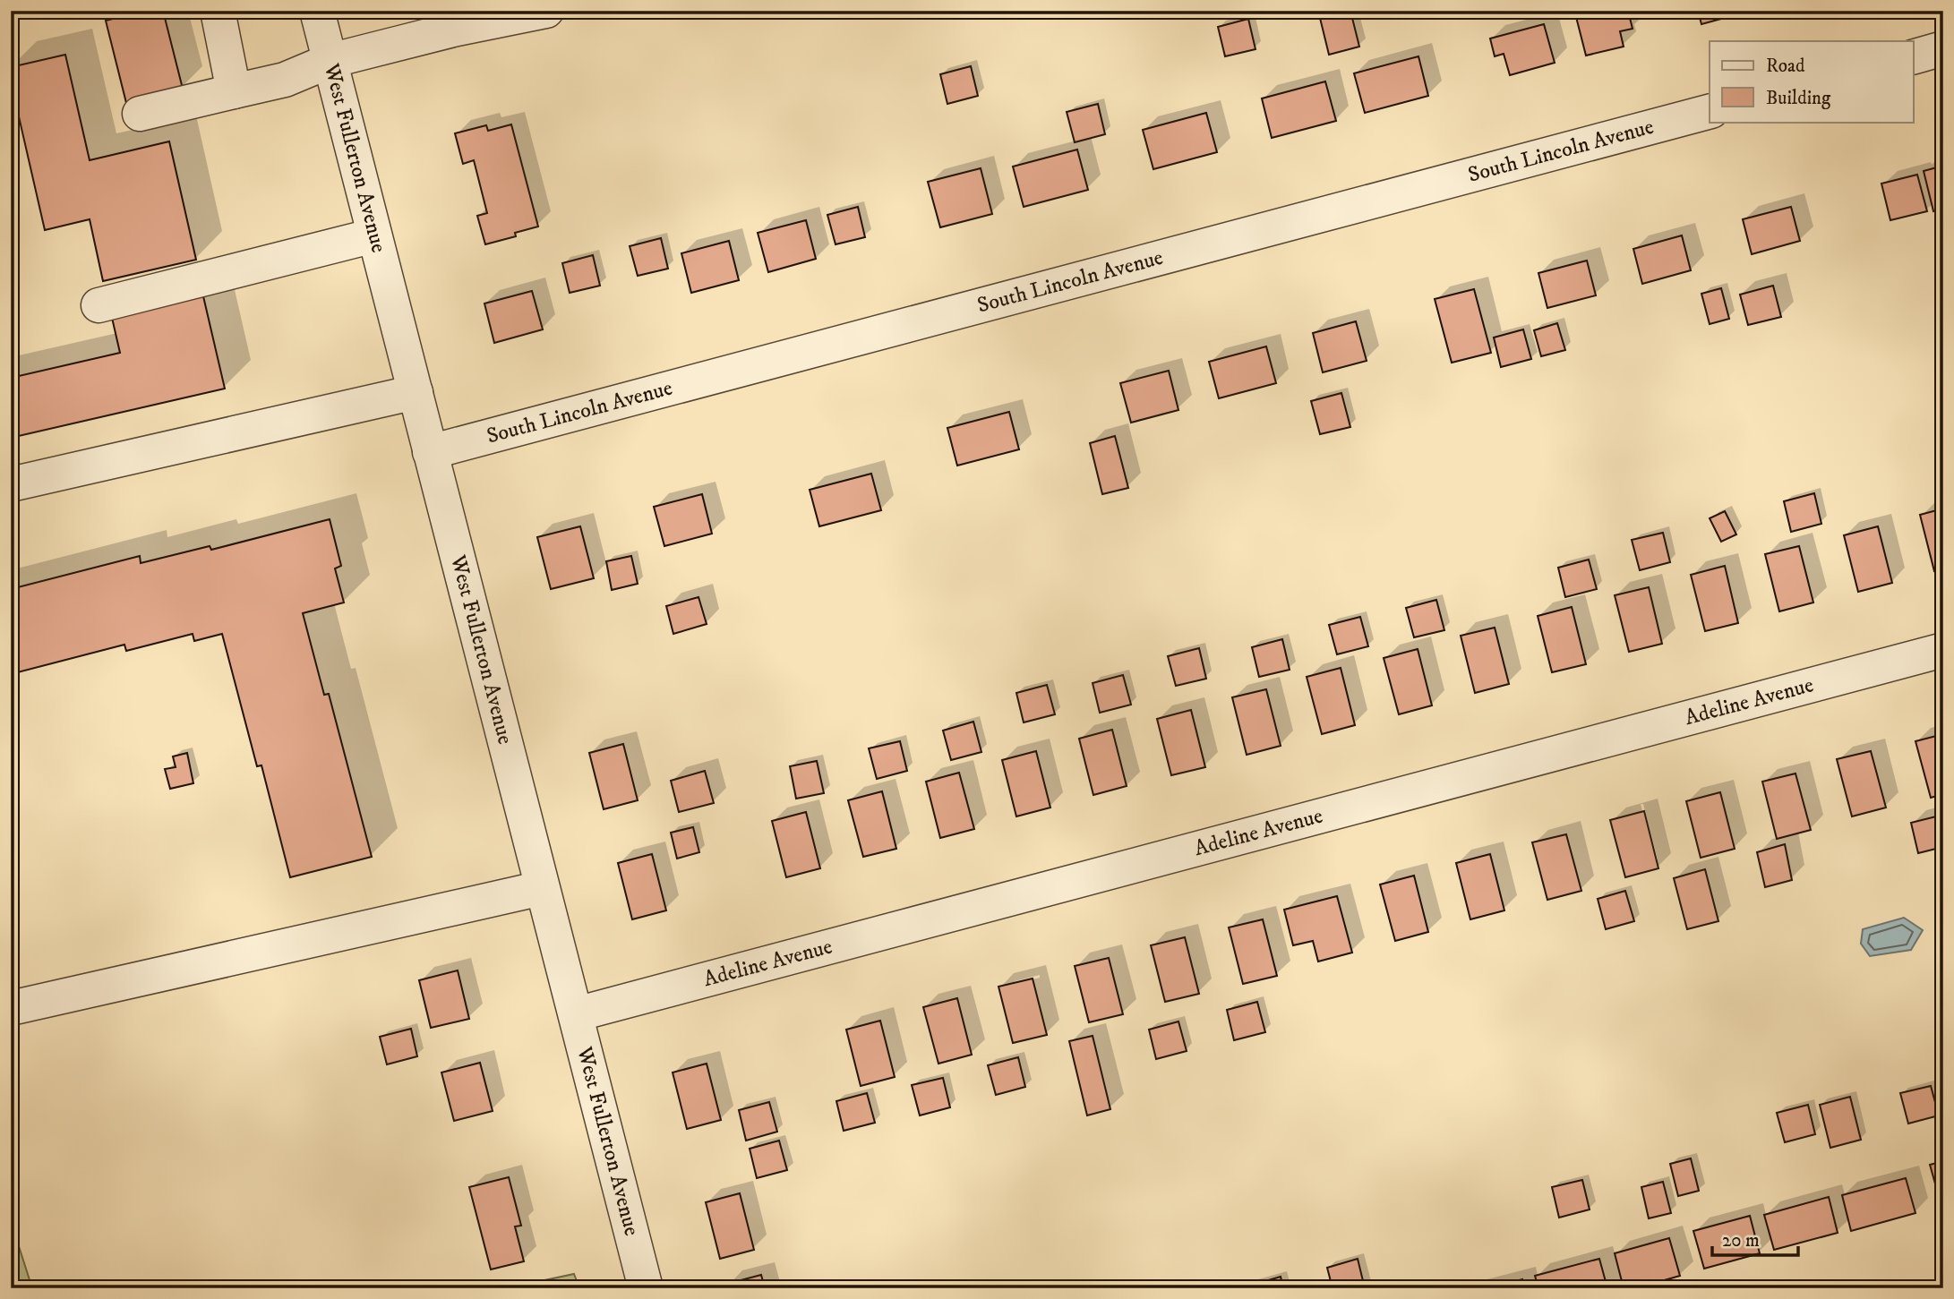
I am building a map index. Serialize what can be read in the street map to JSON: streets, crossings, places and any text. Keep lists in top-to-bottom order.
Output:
{
  "streets": {
    "street": ["South Lincoln Avenue", "West Fullerton Avenue", "Adeline Avenue"]
  },
  "crossings": [
    ["South Lincoln Avenue", "West Fullerton Avenue"],
    ["West Fullerton Avenue", "Adeline Avenue"]
  ],
  "legend": ["Road", "Building"],
  "scale_bar": "20 m"
}
